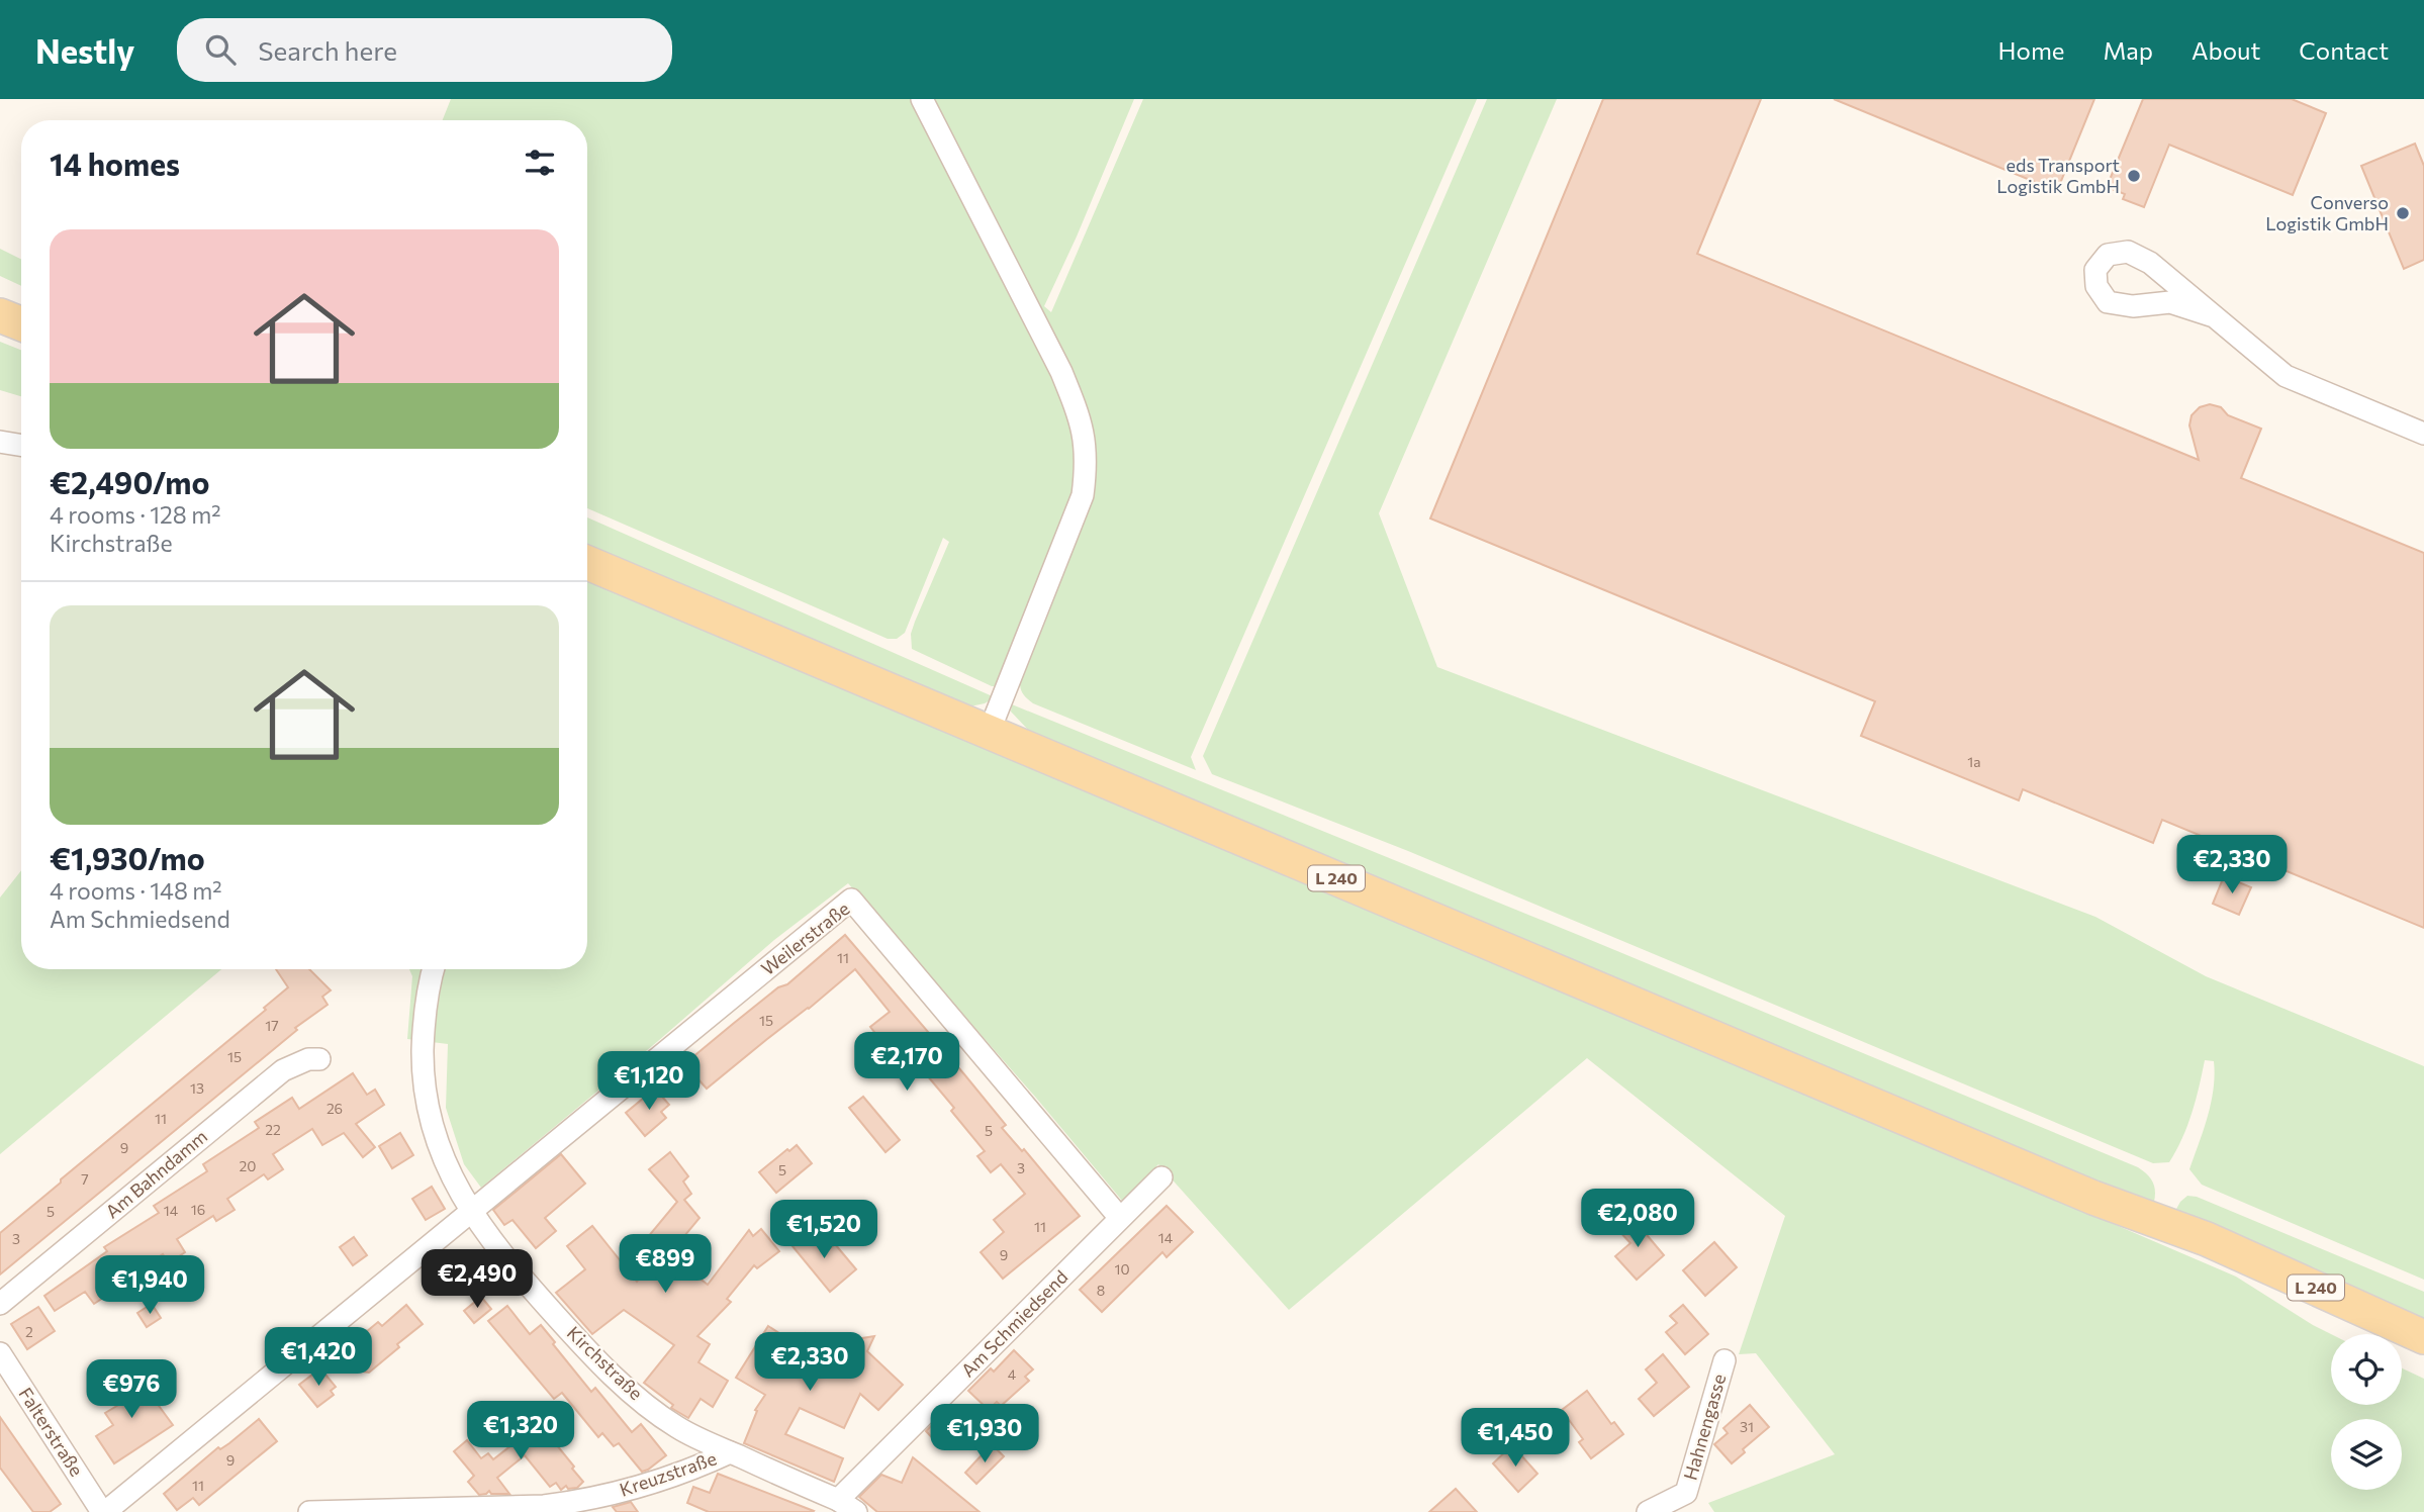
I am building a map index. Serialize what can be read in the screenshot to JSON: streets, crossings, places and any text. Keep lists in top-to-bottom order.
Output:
{
  "streets": {
    "main road": ["L 240"],
    "street": [
      "Weilerstraße",
      "Am Bahndamm",
      "Am Schmiedsend",
      "Kirchstraße",
      "Hahnengasse",
      "Falterstraße",
      "Kreuzstraße"
    ]
  },
  "crossings": [
    ["Weilerstraße", "Am Schmiedsend"],
    ["Weilerstraße", "Kirchstraße"],
    ["Am Schmiedsend", "Kirchstraße"],
    ["Kirchstraße", "Kreuzstraße"]
  ],
  "places": ["eds Transport Logistik GmbH", "Converso Logistik GmbH"],
  "house_numbers": [
    "1a",
    "11",
    "15",
    "17",
    "15",
    "13",
    "26",
    "11",
    "22",
    "5",
    "9",
    "20",
    "3",
    "5",
    "7",
    "16",
    "14",
    "5",
    "11",
    "14",
    "3",
    "9",
    "10",
    "8",
    "2",
    "4",
    "31",
    "9",
    "11"
  ],
  "page": {
    "header": "Nestly",
    "search": "Search here",
    "nav": [
      "Home",
      "Map",
      "About",
      "Contact"
    ],
    "heading": "14 homes",
    "list": [
      {
        "name": "€2,490/mo",
        "note": "4 rooms · 128 m² · Kirchstraße"
      },
      {
        "name": "€1,930/mo",
        "note": "4 rooms · 148 m² · Am Schmiedsend"
      }
    ],
    "price": [
      "€2,330",
      "€2,170",
      "€1,120",
      "€2,080",
      "€1,520",
      "€899",
      "€2,490",
      "€1,940",
      "€1,420",
      "€2,330",
      "€976",
      "€1,320",
      "€1,930",
      "€1,450"
    ]
  }
}
